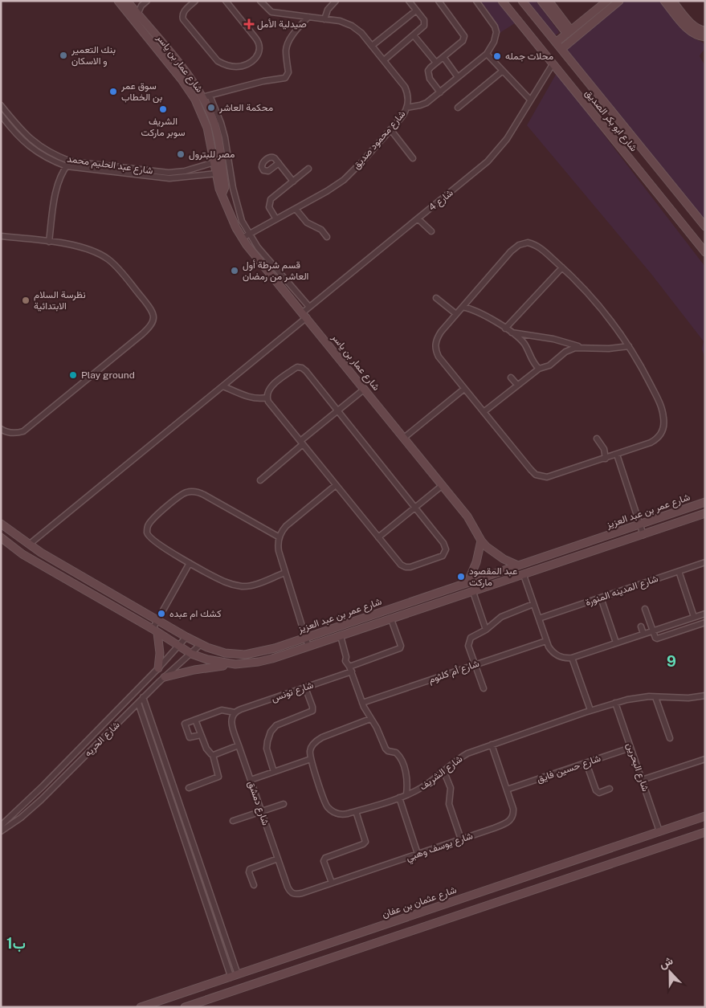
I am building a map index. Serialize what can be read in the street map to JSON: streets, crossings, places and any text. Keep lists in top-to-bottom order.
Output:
{
  "streets": {
    "street": [
      "شارع عمار بن ياسر",
      "شارع ابو بكر الصديق",
      "شارع محمود صديق",
      "شارع عبد الحليم محمد",
      "شارع 4",
      "شارع عمر بن عبد العزيز",
      "شارع المدينه المنورة",
      "شارع أم كلثوم",
      "شارع تونس",
      "شارع الحريه",
      "شارع البحرين",
      "شارع حسين فايق",
      "شارع الشريف",
      "شارع دمشق",
      "شارع يوسف وهبي",
      "شارع عثمان بن عفان"
    ]
  },
  "crossings": [
    ["شارع عمار بن ياسر", "شارع محمود صديق"],
    ["شارع عمار بن ياسر", "شارع عبد الحليم محمد"],
    ["شارع عمار بن ياسر", "شارع 4"],
    ["شارع عمار بن ياسر", "شارع عمر بن عبد العزيز"],
    ["شارع ابو بكر الصديق", "شارع 4"],
    ["شارع 4", "شارع عمر بن عبد العزيز"],
    ["شارع عمر بن عبد العزيز", "شارع تونس"],
    ["شارع عمر بن عبد العزيز", "شارع الحريه"],
    ["شارع تونس", "شارع دمشق"],
    ["شارع البحرين", "شارع حسين فايق"],
    ["شارع البحرين", "شارع الشريف"],
    ["شارع البحرين", "شارع عثمان بن عفان"],
    ["شارع حسين فايق", "شارع يوسف وهبي"],
    ["شارع الشريف", "شارع يوسف وهبي"],
    ["شارع دمشق", "شارع يوسف وهبي"]
  ],
  "districts": ["9", "ب1"],
  "places": {
    "health": ["صيدلية الأمل"],
    "other": [
      "بنك التعمير و الاسكان",
      "محلات جمله",
      "سوق عمر بن الخطاب",
      "محكمة العاشر",
      "الشريف سوبر ماركت",
      "مصر للبترول",
      "قسم شرطة أول العاشر من رمضان",
      "نظرسة السلام الابتدائية",
      "Play ground",
      "عبد المقصود ماركت",
      "كشك ام عبده"
    ]
  },
  "north": "top"
}
